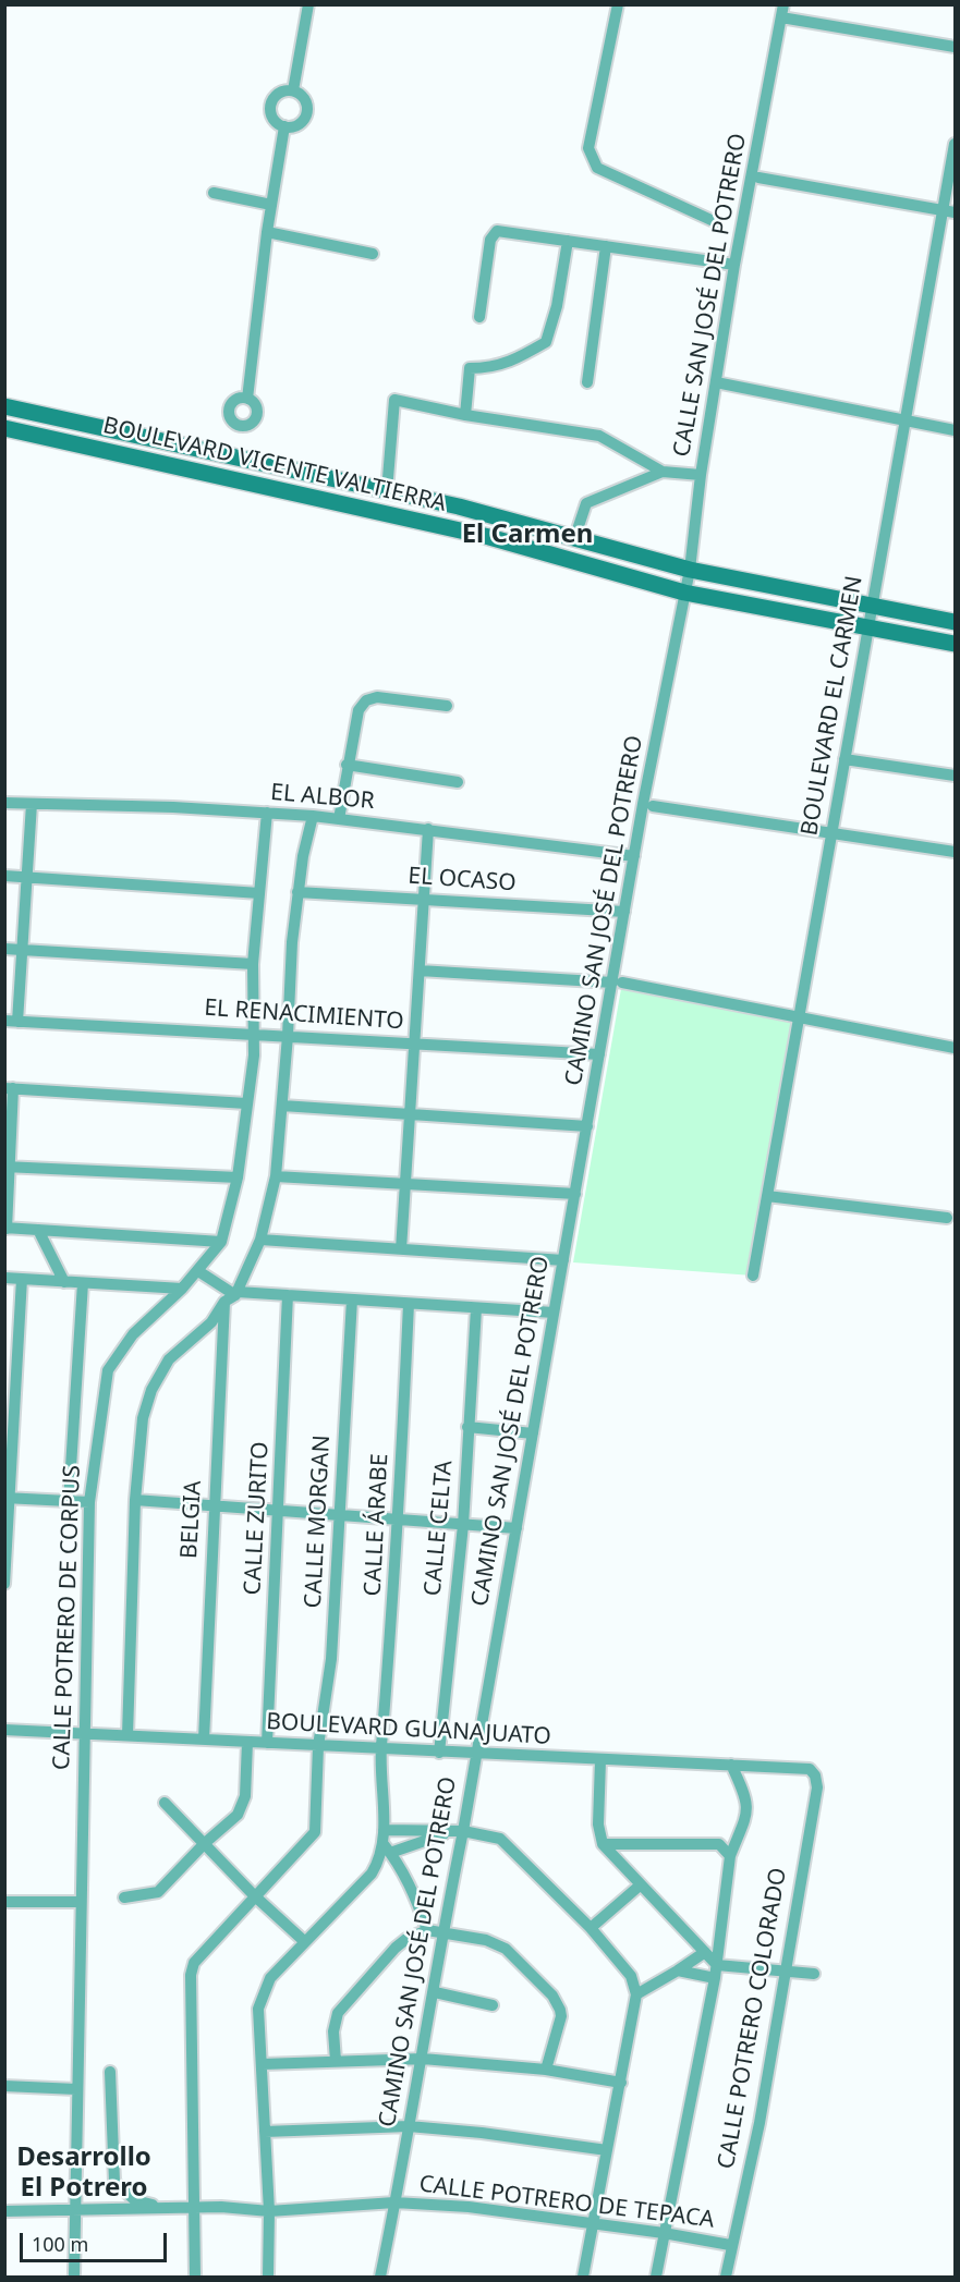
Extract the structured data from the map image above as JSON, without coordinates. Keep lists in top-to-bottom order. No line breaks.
{"streets":{"main road":["BOULEVARD VICENTE VALTIERRA"],"street":["CALLE SAN JOSÉ DEL POTRERO","BOULEVARD EL CARMEN","EL ALBOR","EL OCASO","CAMINO SAN JOSÉ DEL POTRERO","EL RENACIMIENTO","CALLE ZURITO","BELGIA","CALLE MORGAN","CALLE ÁRABE","CALLE CELTA","CALLE POTRERO DE CORPUS","BOULEVARD GUANAJUATO","CALLE POTRERO COLORADO","CALLE POTRERO DE TEPACA"]},"crossings":[["CALLE SAN JOSÉ DEL POTRERO","BOULEVARD VICENTE VALTIERRA"],["CALLE SAN JOSÉ DEL POTRERO","CAMINO SAN JOSÉ DEL POTRERO"],["BOULEVARD VICENTE VALTIERRA","BOULEVARD EL CARMEN"],["BOULEVARD VICENTE VALTIERRA","CAMINO SAN JOSÉ DEL POTRERO"],["EL ALBOR","CAMINO SAN JOSÉ DEL POTRERO"],["EL ALBOR","CALLE POTRERO DE CORPUS"],["EL OCASO","CAMINO SAN JOSÉ DEL POTRERO"],["CAMINO SAN JOSÉ DEL POTRERO","EL RENACIMIENTO"],["CAMINO SAN JOSÉ DEL POTRERO","BOULEVARD GUANAJUATO"],["CAMINO SAN JOSÉ DEL POTRERO","CALLE POTRERO DE TEPACA"],["EL RENACIMIENTO","CALLE POTRERO DE CORPUS"],["CALLE ZURITO","BOULEVARD GUANAJUATO"],["BELGIA","BOULEVARD GUANAJUATO"],["CALLE MORGAN","BOULEVARD GUANAJUATO"],["CALLE MORGAN","CALLE POTRERO DE TEPACA"],["CALLE ÁRABE","BOULEVARD GUANAJUATO"],["CALLE CELTA","BOULEVARD GUANAJUATO"],["CALLE POTRERO DE CORPUS","BOULEVARD GUANAJUATO"],["CALLE POTRERO DE CORPUS","CALLE POTRERO DE TEPACA"],["BOULEVARD GUANAJUATO","CALLE POTRERO COLORADO"],["CALLE POTRERO COLORADO","CALLE POTRERO DE TEPACA"]],"districts":["El Carmen","Desarrollo El Potrero"],"scale_bar":"100 m"}
